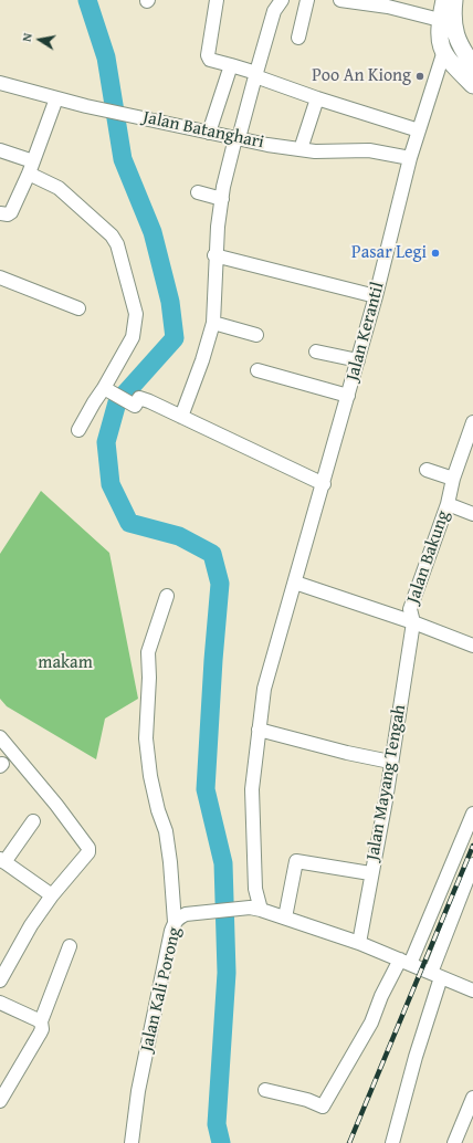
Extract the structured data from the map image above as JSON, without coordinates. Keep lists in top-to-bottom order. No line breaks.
{"streets":{"street":["Jalan Batanghari","Jalan Kerantil","Jalan Bakung","Jalan Mayang Tengah","Jalan Kali Porong"]},"crossings":[["Jalan Batanghari","Jalan Kerantil"],["Jalan Kerantil","Jalan Kali Porong"],["Jalan Bakung","Jalan Mayang Tengah"],["Jalan Mayang Tengah","Jalan Kali Porong"]],"parks":["makam"],"places":["Poo An Kiong","Pasar Legi"],"north":"left"}
